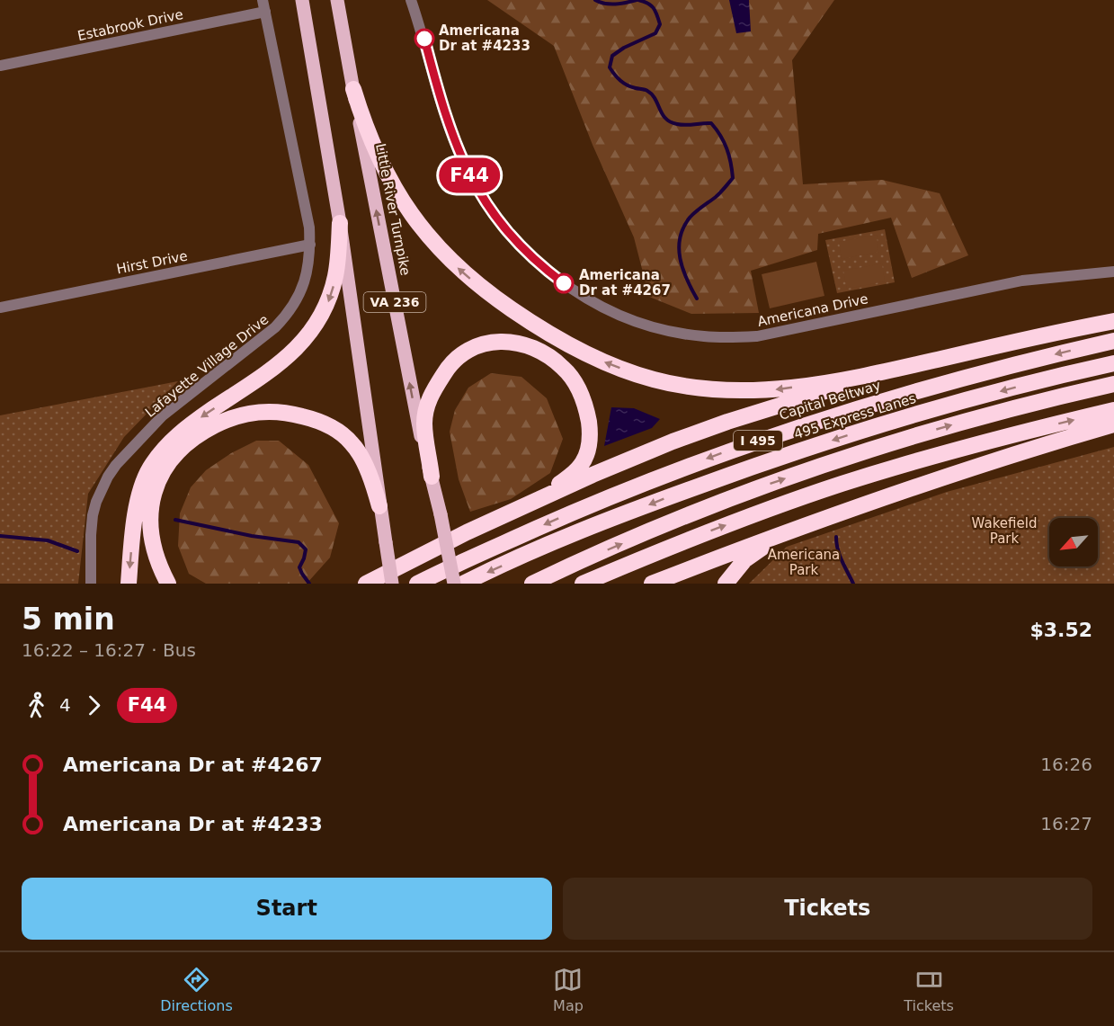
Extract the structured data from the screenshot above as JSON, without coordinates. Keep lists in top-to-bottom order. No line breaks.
{"streets":{"highway":["Capital Beltway","495 Express Lanes","I 495"],"main road":["Little River Turnpike","VA 236"],"street":["Estabrook Drive","Hirst Drive","Americana Drive","Lafayette Village Drive"]},"crossings":[["Estabrook Drive","Lafayette Village Drive"],["Hirst Drive","Lafayette Village Drive"]],"parks":["Wakefield Park","Americana Park"],"places":["Americana Dr at #4233","Americana Dr at #4267"],"lines":["bus line F44"],"north":"bottom left","page":{"on_map":"F44","heading":["5 min","16:22 – 16:27 · Bus","$3.52"],"legs":["4","F44"],"list":[{"name":"Americana Dr at #4267","value":"16:26"},{"name":"Americana Dr at #4233","value":"16:27"}],"buttons":["Start","Tickets"],"tabs":["Directions","Map","Tickets"]}}
